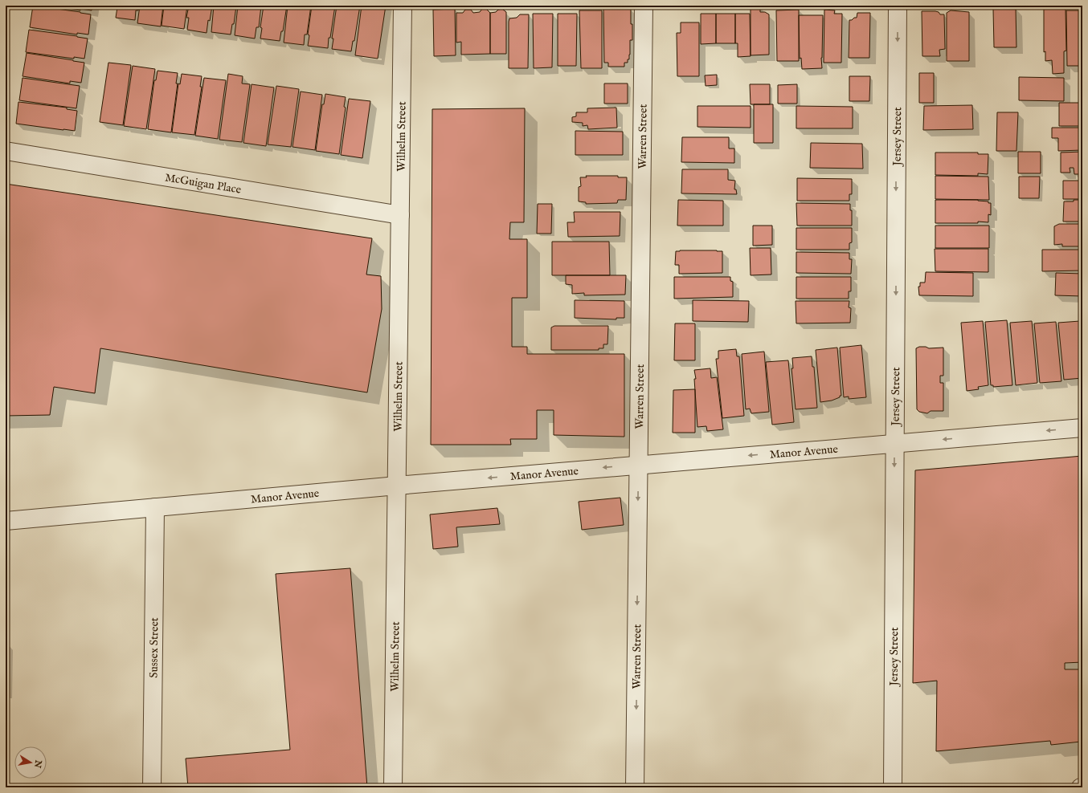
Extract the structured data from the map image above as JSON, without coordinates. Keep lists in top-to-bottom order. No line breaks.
{"streets":{"street":["Wilhelm Street","Warren Street","Jersey Street","McGuigan Place","Manor Avenue","Sussex Street"]},"crossings":[["Wilhelm Street","McGuigan Place"],["Wilhelm Street","Manor Avenue"],["Warren Street","Manor Avenue"],["Jersey Street","Manor Avenue"],["Manor Avenue","Sussex Street"]],"one_way":["Warren Street","Jersey Street","Manor Avenue"],"north":"right"}
